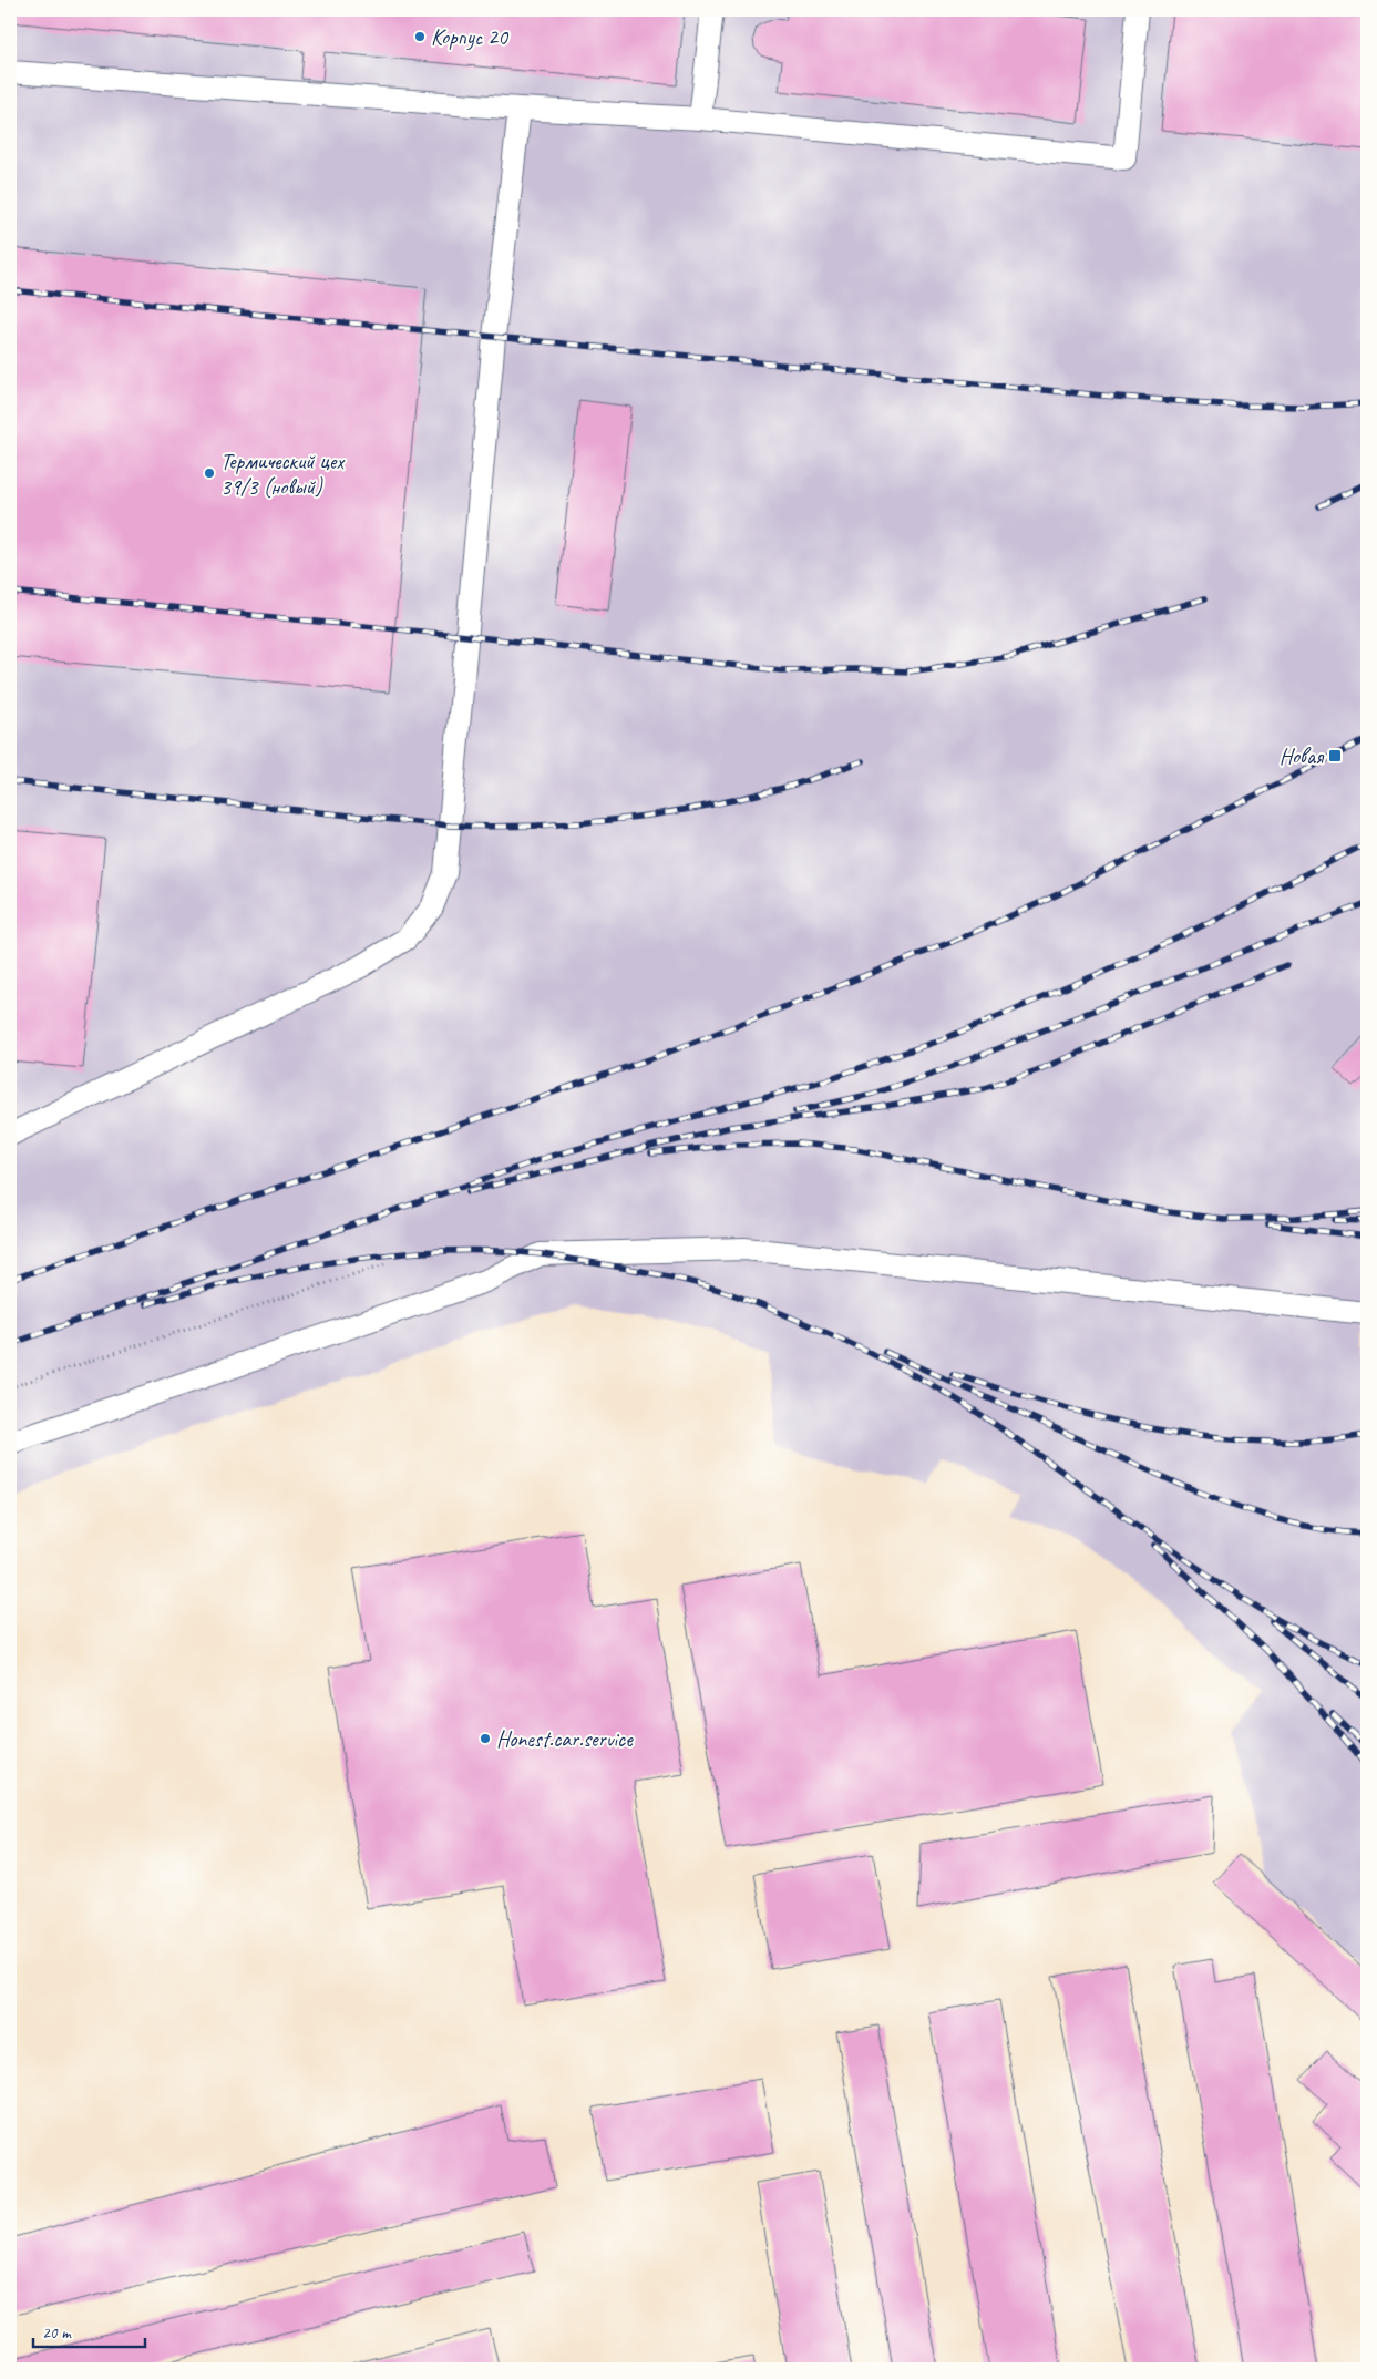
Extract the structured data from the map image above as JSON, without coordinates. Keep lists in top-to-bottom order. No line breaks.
{"places":{"other":["Корпус 20","Термический цех 39/3 (новый)","Honest.car.service"],"transit":["Новая"]},"scale_bar":"20 m"}
